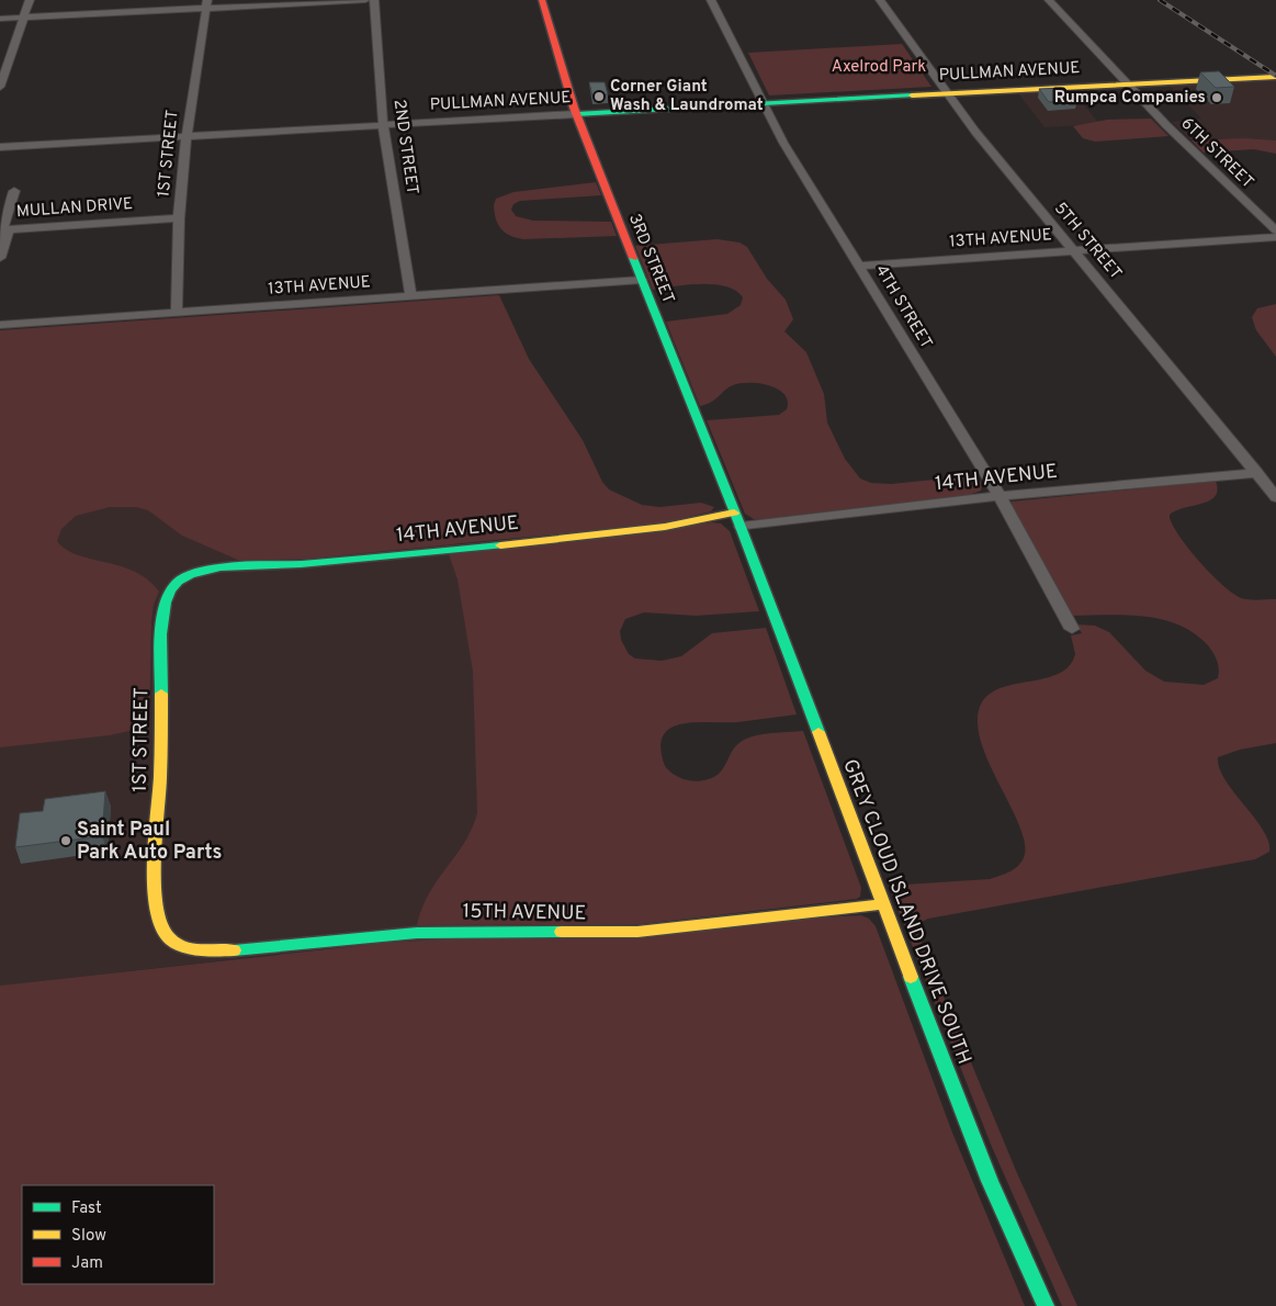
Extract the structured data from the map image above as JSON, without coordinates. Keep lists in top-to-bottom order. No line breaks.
{"streets":{"street":["PULLMAN AVENUE","2ND STREET","1ST STREET","6TH STREET","MULLAN DRIVE","13TH AVENUE","5TH STREET","3RD STREET","4TH STREET","14TH AVENUE","GREY CLOUD ISLAND DRIVE SOUTH","15TH AVENUE"]},"crossings":[["PULLMAN AVENUE","2ND STREET"],["PULLMAN AVENUE","1ST STREET"],["PULLMAN AVENUE","6TH STREET"],["PULLMAN AVENUE","5TH STREET"],["PULLMAN AVENUE","3RD STREET"],["PULLMAN AVENUE","4TH STREET"],["2ND STREET","13TH AVENUE"],["1ST STREET","MULLAN DRIVE"],["1ST STREET","13TH AVENUE"],["1ST STREET","14TH AVENUE"],["1ST STREET","15TH AVENUE"],["13TH AVENUE","5TH STREET"],["13TH AVENUE","3RD STREET"],["13TH AVENUE","4TH STREET"],["5TH STREET","14TH AVENUE"],["3RD STREET","14TH AVENUE"],["3RD STREET","GREY CLOUD ISLAND DRIVE SOUTH"],["4TH STREET","14TH AVENUE"],["14TH AVENUE","GREY CLOUD ISLAND DRIVE SOUTH"],["GREY CLOUD ISLAND DRIVE SOUTH","15TH AVENUE"]],"parks":["Axelrod Park"],"places":["Corner Giant Wash & Laundromat","Rumpca Companies","Saint Paul Park Auto Parts"],"legend":["Fast","Slow","Jam"]}
